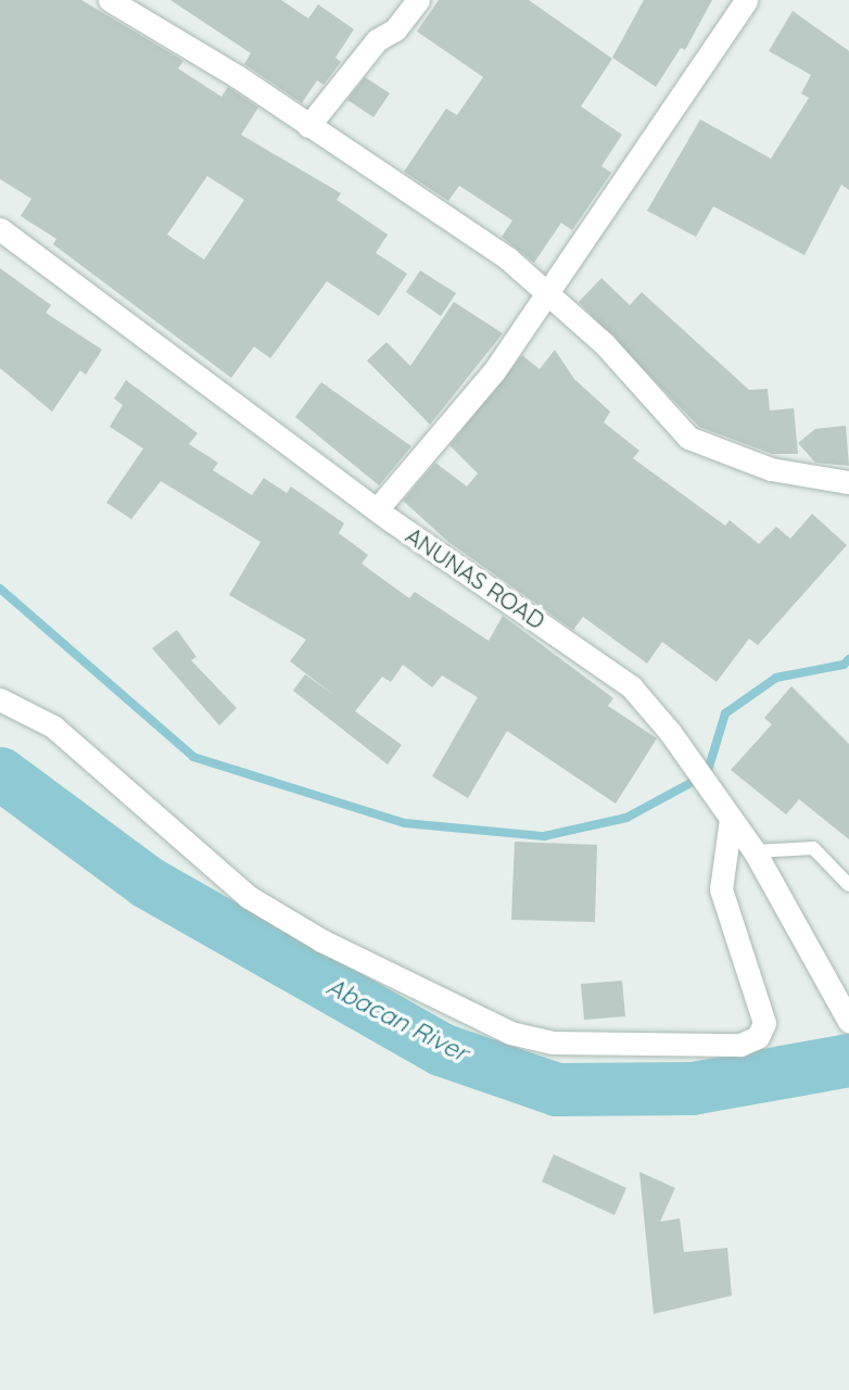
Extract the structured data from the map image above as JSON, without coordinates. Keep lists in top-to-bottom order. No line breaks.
{"streets":{"street":["ANUNAS ROAD"]},"water":["Abacan River"]}
